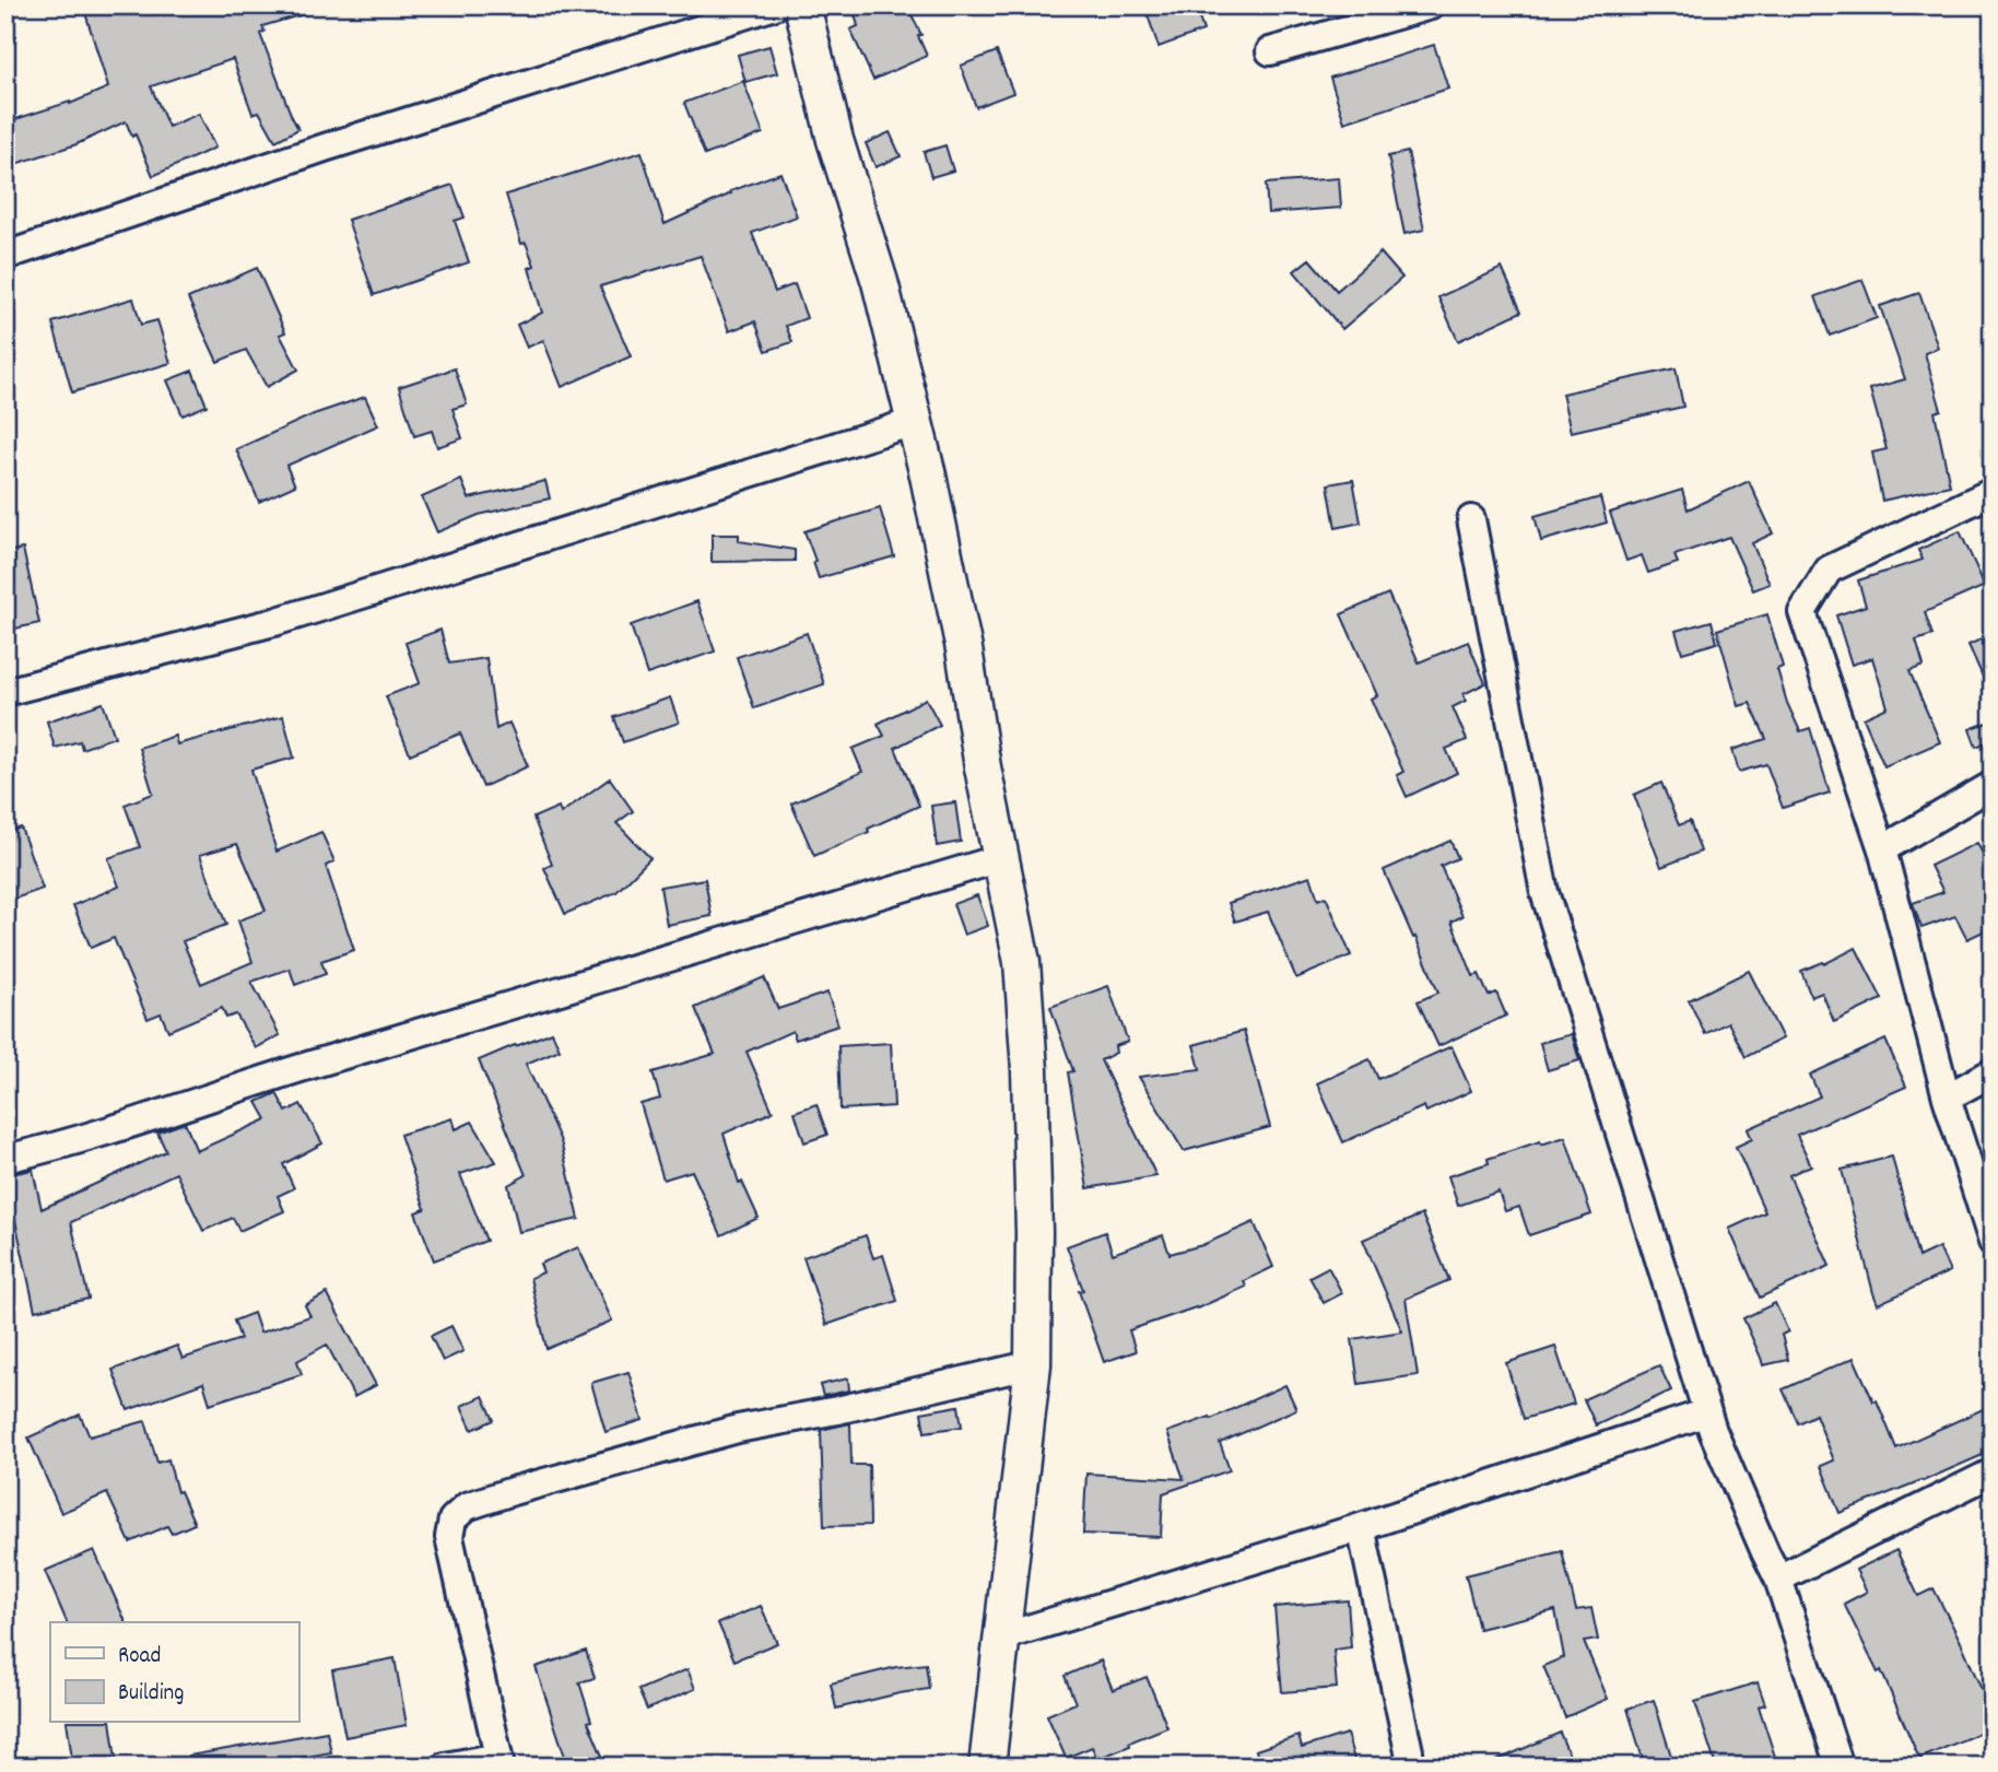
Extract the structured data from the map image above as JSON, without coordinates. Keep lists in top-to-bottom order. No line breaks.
{"legend":["Road","Building"]}
